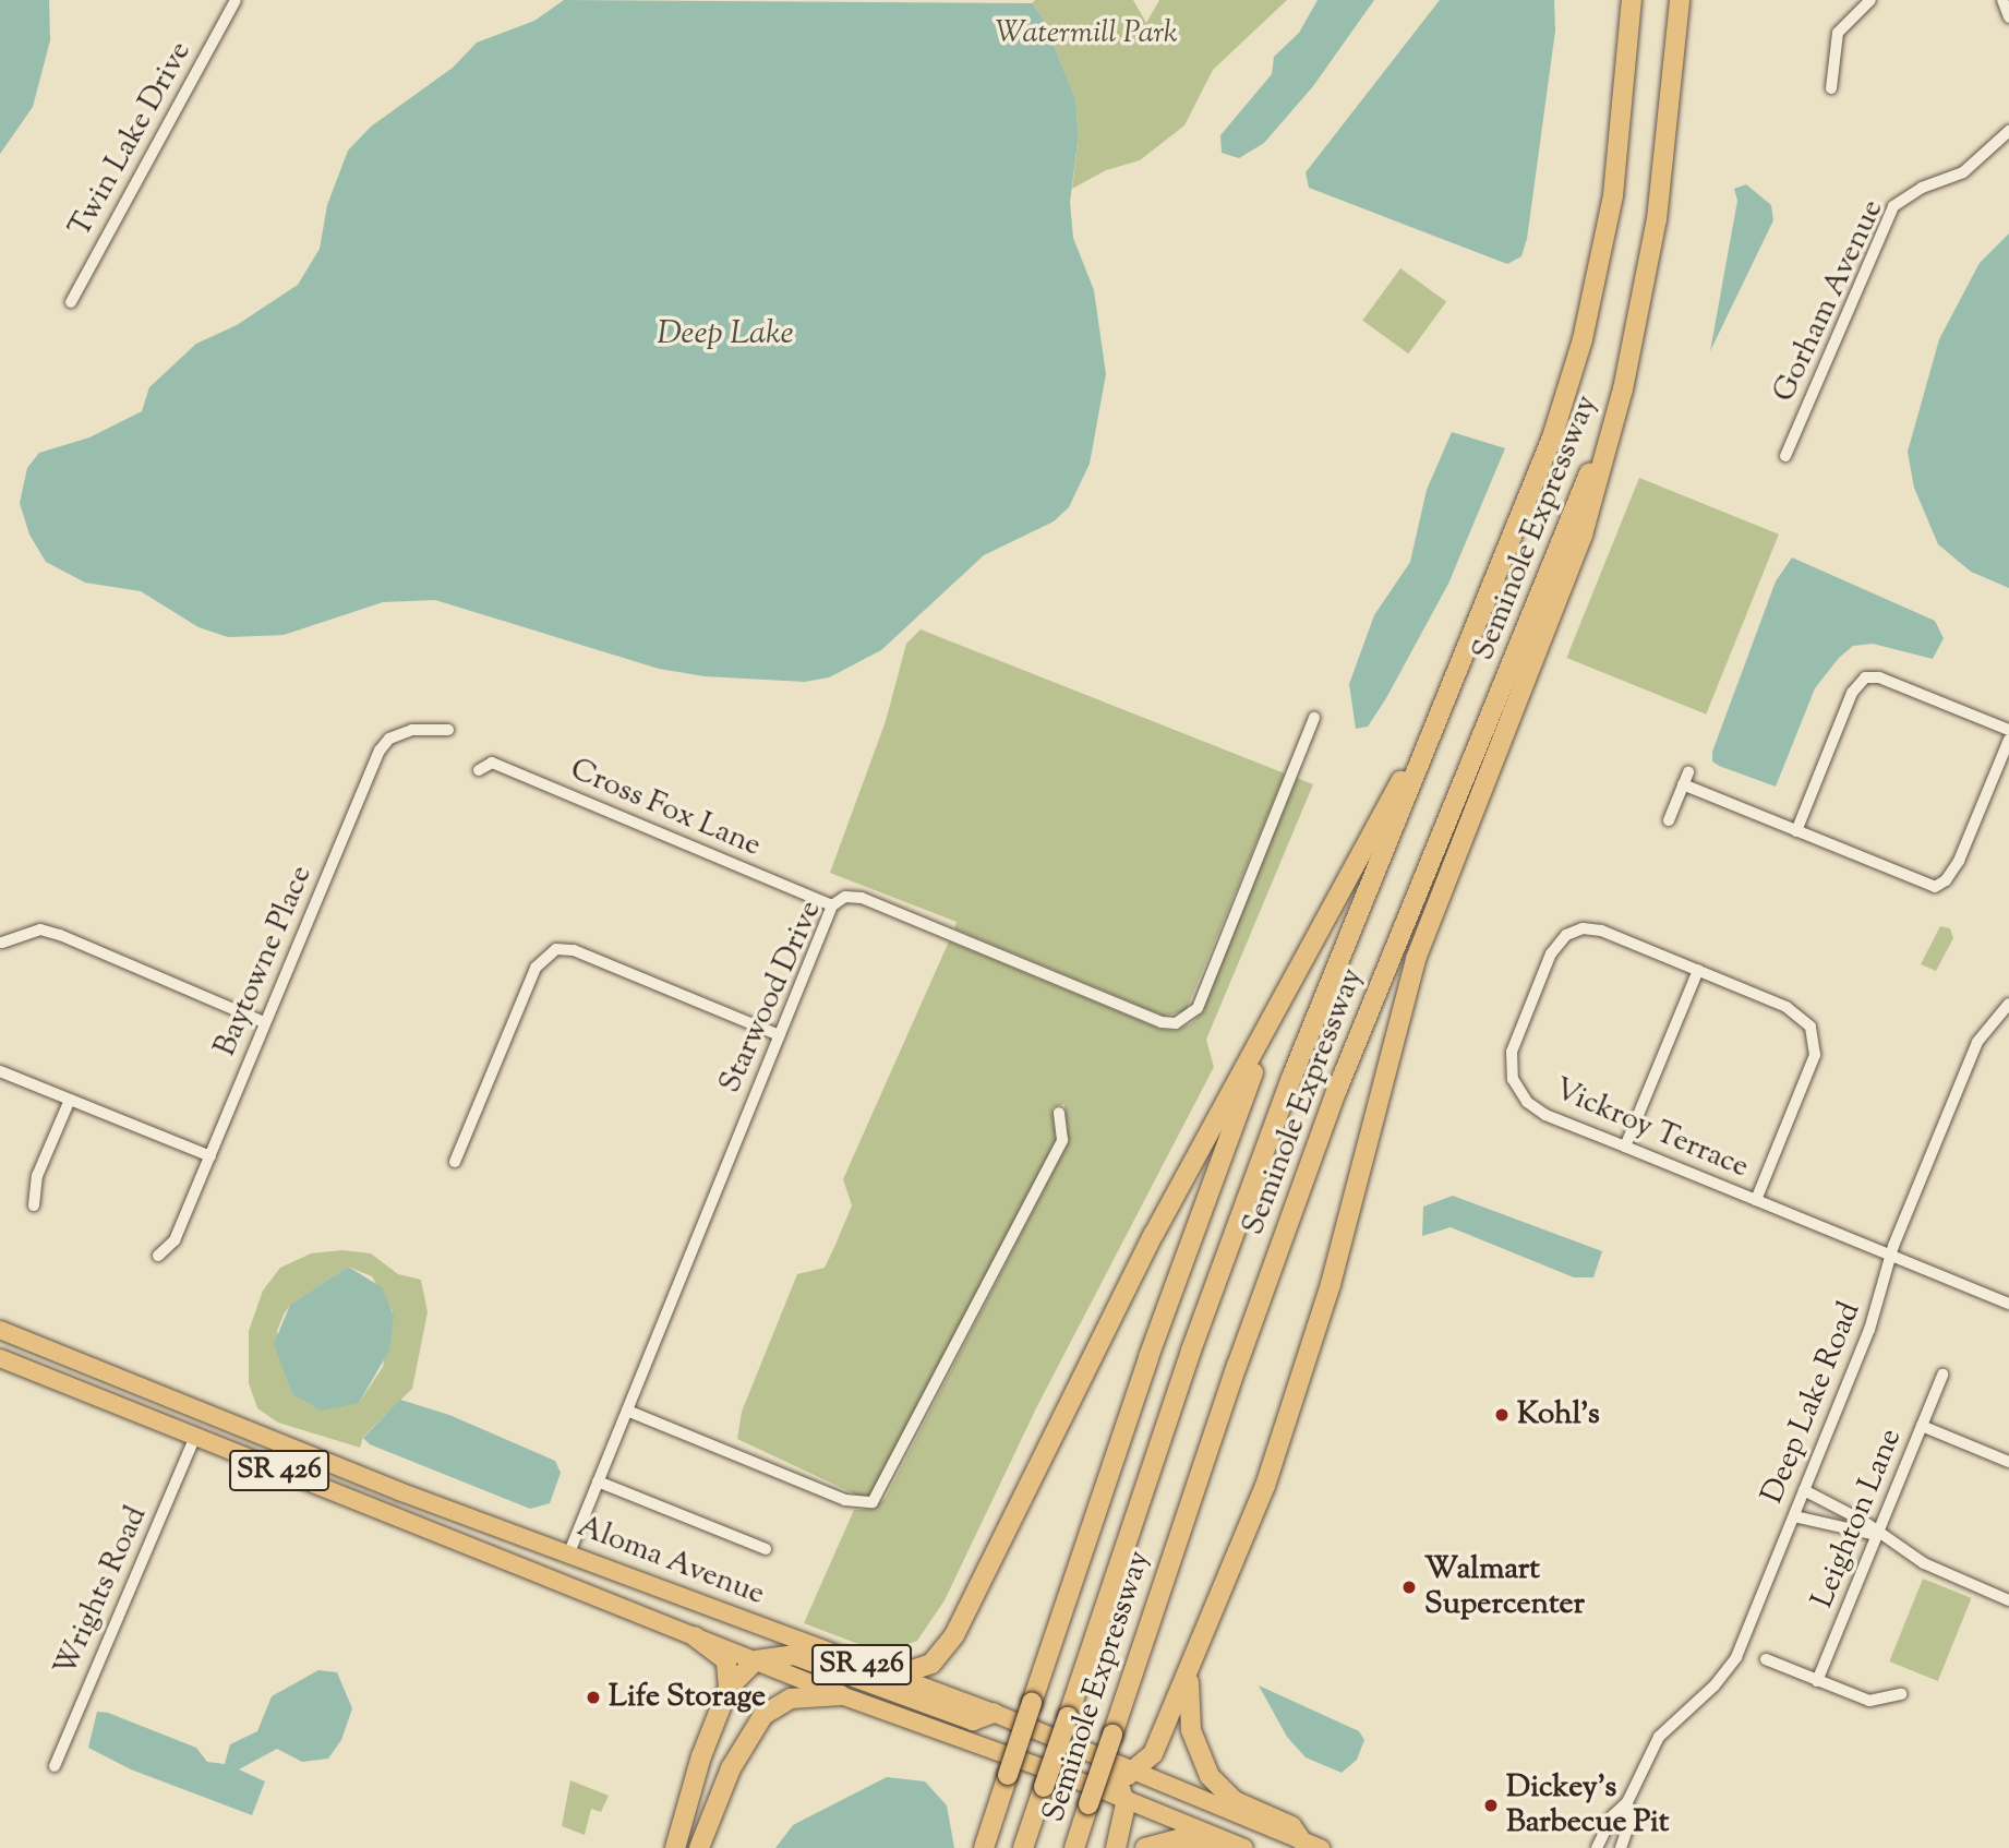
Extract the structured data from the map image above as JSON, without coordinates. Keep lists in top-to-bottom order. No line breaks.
{"streets":{"highway":["Seminole Expressway"],"main road":["SR 426","Aloma Avenue"],"street":["Twin Lake Drive","Gorham Avenue","Cross Fox Lane","Baytowne Place","Starwood Drive","Vickroy Terrace","Deep Lake Road","Leighton Lane","Wrights Road"]},"crossings":[["Seminole Expressway","Aloma Avenue"],["Cross Fox Lane","Starwood Drive"],["Starwood Drive","Aloma Avenue"],["Vickroy Terrace","Deep Lake Road"],["Aloma Avenue","Wrights Road"]],"water":["Deep Lake"],"parks":["Watermill Park"],"places":["Kohl's","Walmart Supercenter","Life Storage","Dickey's Barbecue Pit"]}
